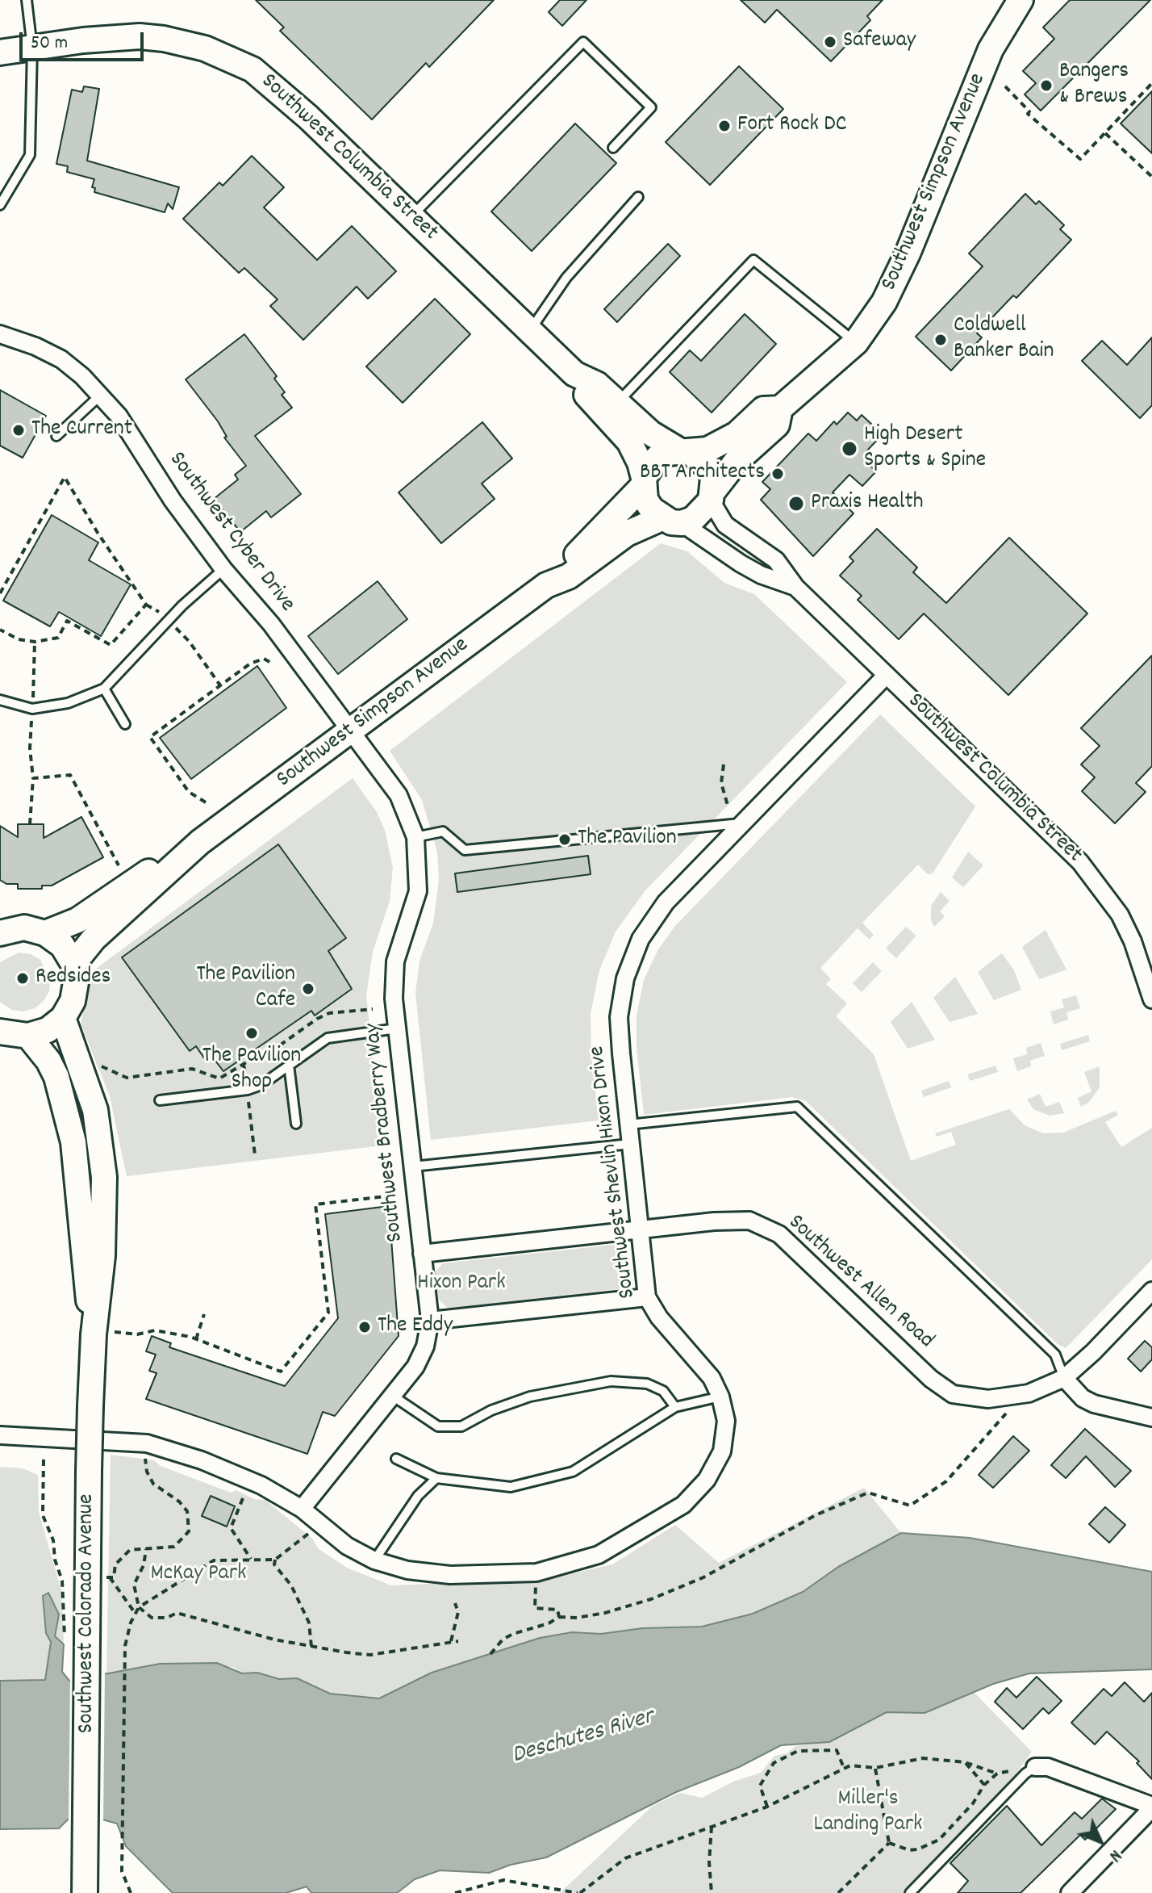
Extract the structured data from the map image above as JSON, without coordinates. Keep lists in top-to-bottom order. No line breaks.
{"streets":{"street":["Southwest Columbia Street","Southwest Simpson Avenue","Southwest Cyber Drive","Southwest Bradberry Way","Southwest Shevlin Hixon Drive","Southwest Allen Road","Southwest Colorado Avenue"]},"crossings":[["Southwest Columbia Street","Southwest Simpson Avenue"],["Southwest Columbia Street","Southwest Shevlin Hixon Drive"],["Southwest Simpson Avenue","Southwest Cyber Drive"],["Southwest Simpson Avenue","Southwest Bradberry Way"],["Southwest Cyber Drive","Southwest Bradberry Way"],["Southwest Bradberry Way","Southwest Shevlin Hixon Drive"],["Southwest Bradberry Way","Southwest Allen Road"],["Southwest Shevlin Hixon Drive","Southwest Allen Road"]],"water":["Deschutes River"],"parks":["Hixon Park","McKay Park","Miller's Landing Park"],"places":["Safeway","Bangers & Brews","Fort Rock DC","Coldwell Banker Bain","The Current","High Desert Sports & Spine","BBT Architects","Praxis Health","The Pavilion","Redsides","The Pavilion Cafe","The Pavilion Shop","The Eddy"],"scale_bar":"50 m","north":"bottom right"}
